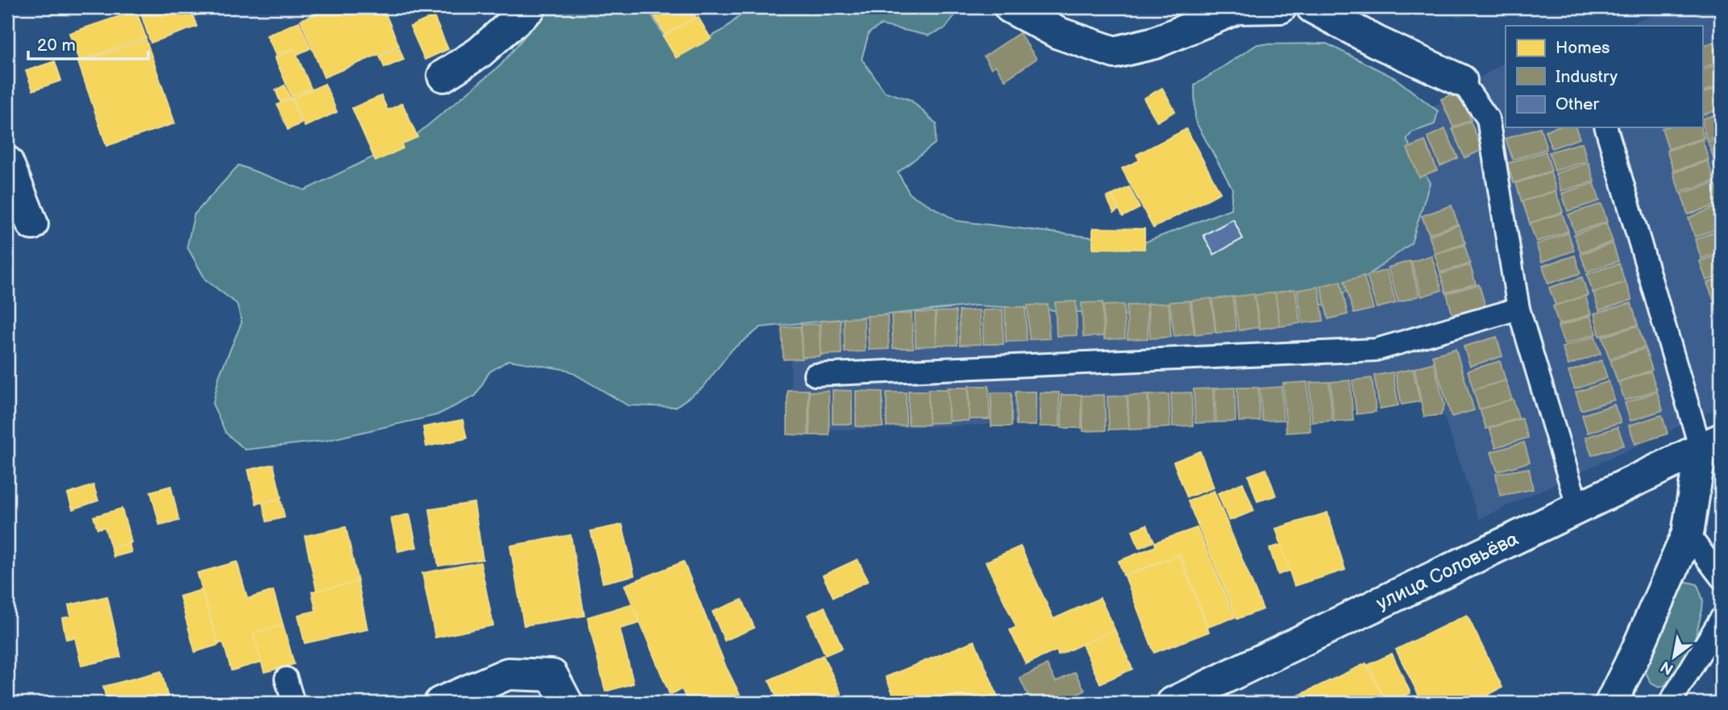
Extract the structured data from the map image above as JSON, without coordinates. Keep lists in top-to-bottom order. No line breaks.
{"streets":{"street":["улица Соловьёва"]},"legend":["Homes","Industry","Other"],"scale_bar":"20 m","north":"bottom left"}
